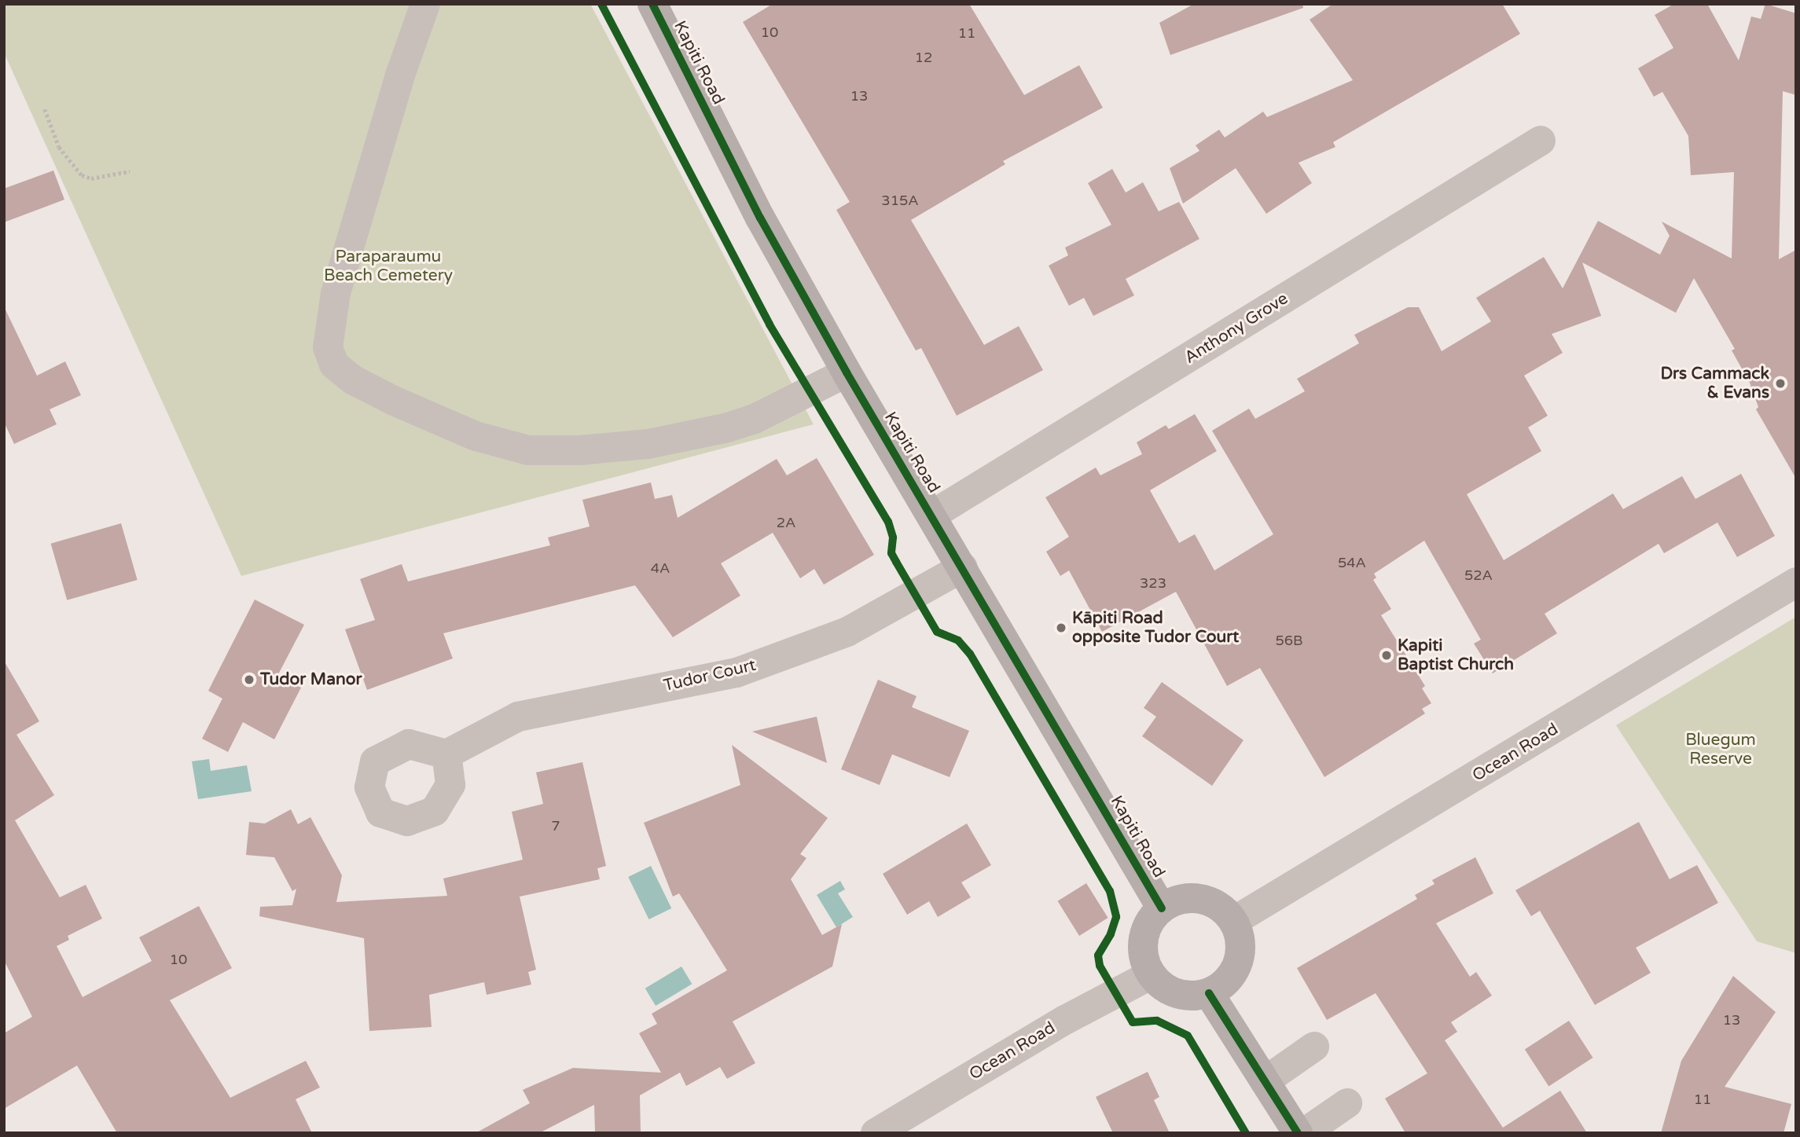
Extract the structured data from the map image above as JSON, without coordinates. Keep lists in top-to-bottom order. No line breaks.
{"streets":{"main road":["Kapiti Road"],"street":["Anthony Grove","Tudor Court","Ocean Road"]},"crossings":[["Kapiti Road","Anthony Grove"],["Kapiti Road","Tudor Court"],["Kapiti Road","Ocean Road"]],"parks":["Paraparaumu Beach Cemetery","Bluegum Reserve"],"places":["Drs Cammack & Evans","Kāpiti Road opposite Tudor Court","Kapiti Baptist Church","Tudor Manor"],"house_numbers":["10","11","12","13","315A","2A","54A","4A","52A","323","56B","7","10","13","11"]}
